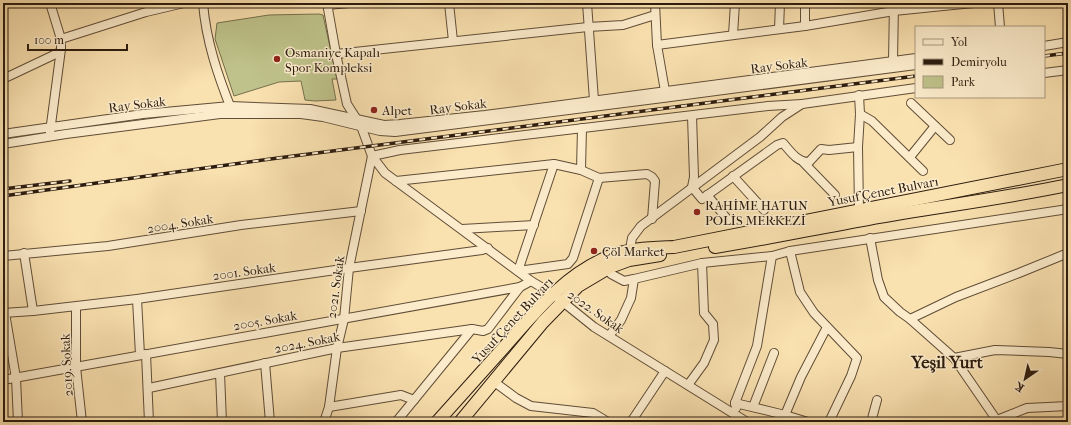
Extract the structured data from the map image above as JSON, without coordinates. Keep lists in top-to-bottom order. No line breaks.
{"streets":{"highway":["Yusuf Çenet Bulvarı"],"street":["Ray Sokak","2004. Sokak","2001. Sokak","2021. Sokak","2022. Sokak","2005. Sokak","2024. Sokak","2019. Sokak"]},"crossings":[["Yusuf Çenet Bulvarı","2022. Sokak"],["2004. Sokak","2021. Sokak"],["2001. Sokak","2021. Sokak"],["2001. Sokak","2022. Sokak"],["2001. Sokak","2019. Sokak"],["2021. Sokak","2022. Sokak"],["2021. Sokak","2005. Sokak"],["2021. Sokak","2024. Sokak"],["2022. Sokak","2005. Sokak"],["2005. Sokak","2024. Sokak"],["2005. Sokak","2019. Sokak"]],"districts":["Yeşil Yurt"],"places":["Osmaniye Kapalı Spor Kompleksi","Alpet","RAHİME HATUN POLİS MERKEZİ","Çöl Market"],"legend":["Yol","Demiryolu","Park"],"scale_bar":"100 m","north":"bottom left"}
